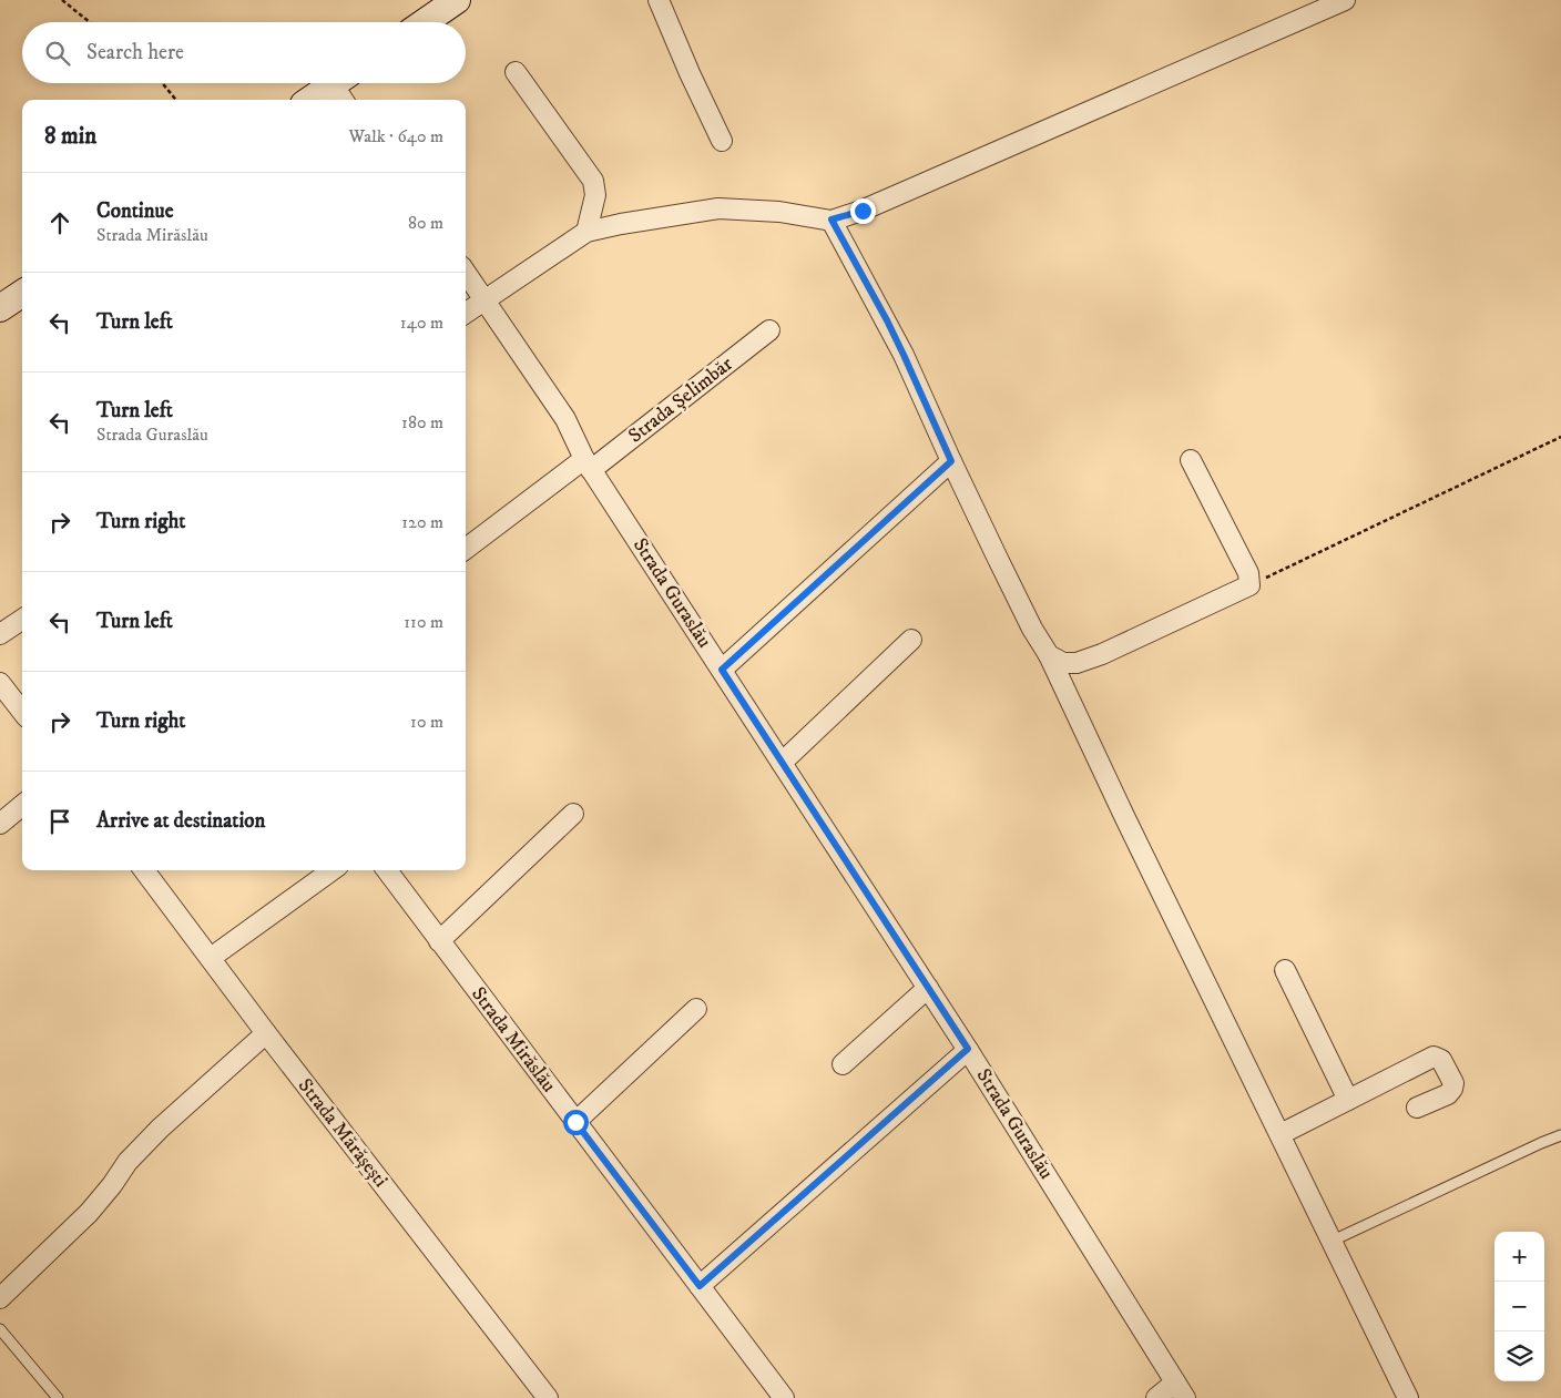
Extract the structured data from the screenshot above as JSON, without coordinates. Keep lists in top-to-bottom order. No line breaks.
{"streets":{"street":["Strada Șelimbăr","Strada Guraslău","Strada Mirăslău","Strada Mărășești"]},"crossings":[["Strada Șelimbăr","Strada Guraslău"]],"page":{"search":"Search here","heading":["8 min","Walk · 640 m"],"list":[["Continue","Strada Mirăslău","80 m"],["Turn left","140 m"],["Turn left","Strada Guraslău","180 m"],["Turn right","120 m"],["Turn left","110 m"],["Turn right","10 m"],"Arrive at destination"],"map_buttons":["+","−"]}}
